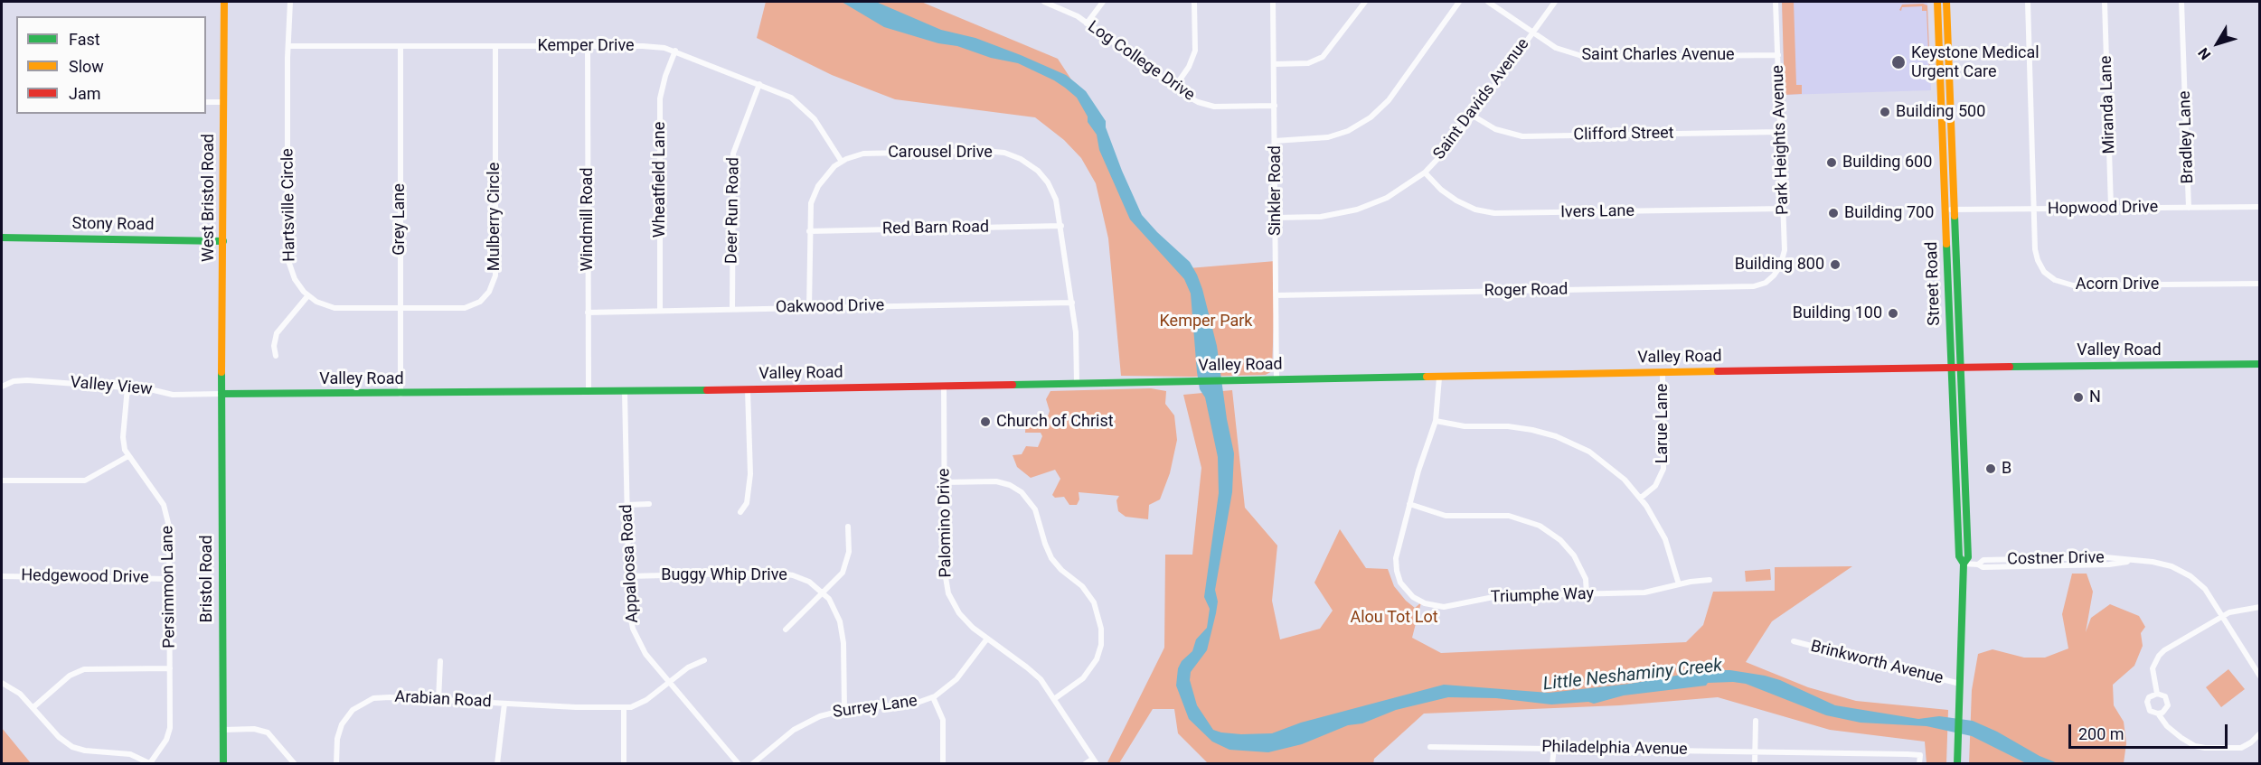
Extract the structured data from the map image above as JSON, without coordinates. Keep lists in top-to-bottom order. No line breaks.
{"streets":{"street":["Kemper Drive","Saint Charles Avenue","Log College Drive","Saint Davids Avenue","Miranda Lane","Clifford Street","Bradley Lane","Park Heights Avenue","Carousel Drive","Wheatfield Lane","Sinkler Road","West Bristol Road","Hartsville Circle","Hopwood Drive","Deer Run Road","Ivers Lane","Mulberry Circle","Grey Lane","Windmill Road","Stony Road","Red Barn Road","Street Road","Acorn Drive","Roger Road","Oakwood Drive","Valley Road","Valley View","Larue Lane","Palomino Drive","Costner Drive","Appaloosa Road","Buggy Whip Drive","Hedgewood Drive","Bristol Road","Persimmon Lane","Triumphe Way","Brinkworth Avenue","Arabian Road","Surrey Lane","Philadelphia Avenue"]},"crossings":[["Kemper Drive","Carousel Drive"],["Kemper Drive","Wheatfield Lane"],["Kemper Drive","Hartsville Circle"],["Kemper Drive","Deer Run Road"],["Kemper Drive","Mulberry Circle"],["Kemper Drive","Grey Lane"],["Kemper Drive","Windmill Road"],["Saint Charles Avenue","Saint Davids Avenue"],["Saint Charles Avenue","Park Heights Avenue"],["Log College Drive","Sinkler Road"],["Saint Davids Avenue","Clifford Street"],["Saint Davids Avenue","Sinkler Road"],["Saint Davids Avenue","Ivers Lane"],["Miranda Lane","Hopwood Drive"],["Clifford Street","Park Heights Avenue"],["Bradley Lane","Hopwood Drive"],["Park Heights Avenue","Ivers Lane"],["Park Heights Avenue","Roger Road"],["Carousel Drive","Red Barn Road"],["Carousel Drive","Oakwood Drive"],["Carousel Drive","Valley Road"],["Wheatfield Lane","Oakwood Drive"],["Sinkler Road","Roger Road"],["Sinkler Road","Valley Road"],["West Bristol Road","Stony Road"],["West Bristol Road","Valley Road"],["West Bristol Road","Valley View"],["West Bristol Road","Bristol Road"],["Hartsville Circle","Mulberry Circle"],["Hartsville Circle","Grey Lane"],["Hopwood Drive","Street Road"],["Hopwood Drive","Acorn Drive"],["Deer Run Road","Oakwood Drive"],["Mulberry Circle","Grey Lane"],["Grey Lane","Valley Road"],["Windmill Road","Oakwood Drive"],["Windmill Road","Valley Road"],["Street Road","Valley Road"],["Street Road","Costner Drive"],["Street Road","Brinkworth Avenue"],["Valley Road","Valley View"],["Valley Road","Larue Lane"],["Valley Road","Palomino Drive"],["Valley Road","Appaloosa Road"],["Valley Road","Bristol Road"],["Valley Road","Triumphe Way"],["Valley View","Bristol Road"],["Valley View","Persimmon Lane"],["Palomino Drive","Surrey Lane"],["Appaloosa Road","Buggy Whip Drive"],["Appaloosa Road","Arabian Road"],["Buggy Whip Drive","Surrey Lane"],["Hedgewood Drive","Persimmon Lane"]],"water":["Little Neshaminy Creek"],"parks":["Kemper Park","Alou Tot Lot"],"places":["Keystone Medical Urgent Care","Building 500","Building 600","Building 700","Building 800","Building 100","N","Church of Christ","B"],"legend":["Fast","Slow","Jam"],"scale_bar":"200 m","north":"bottom left"}
